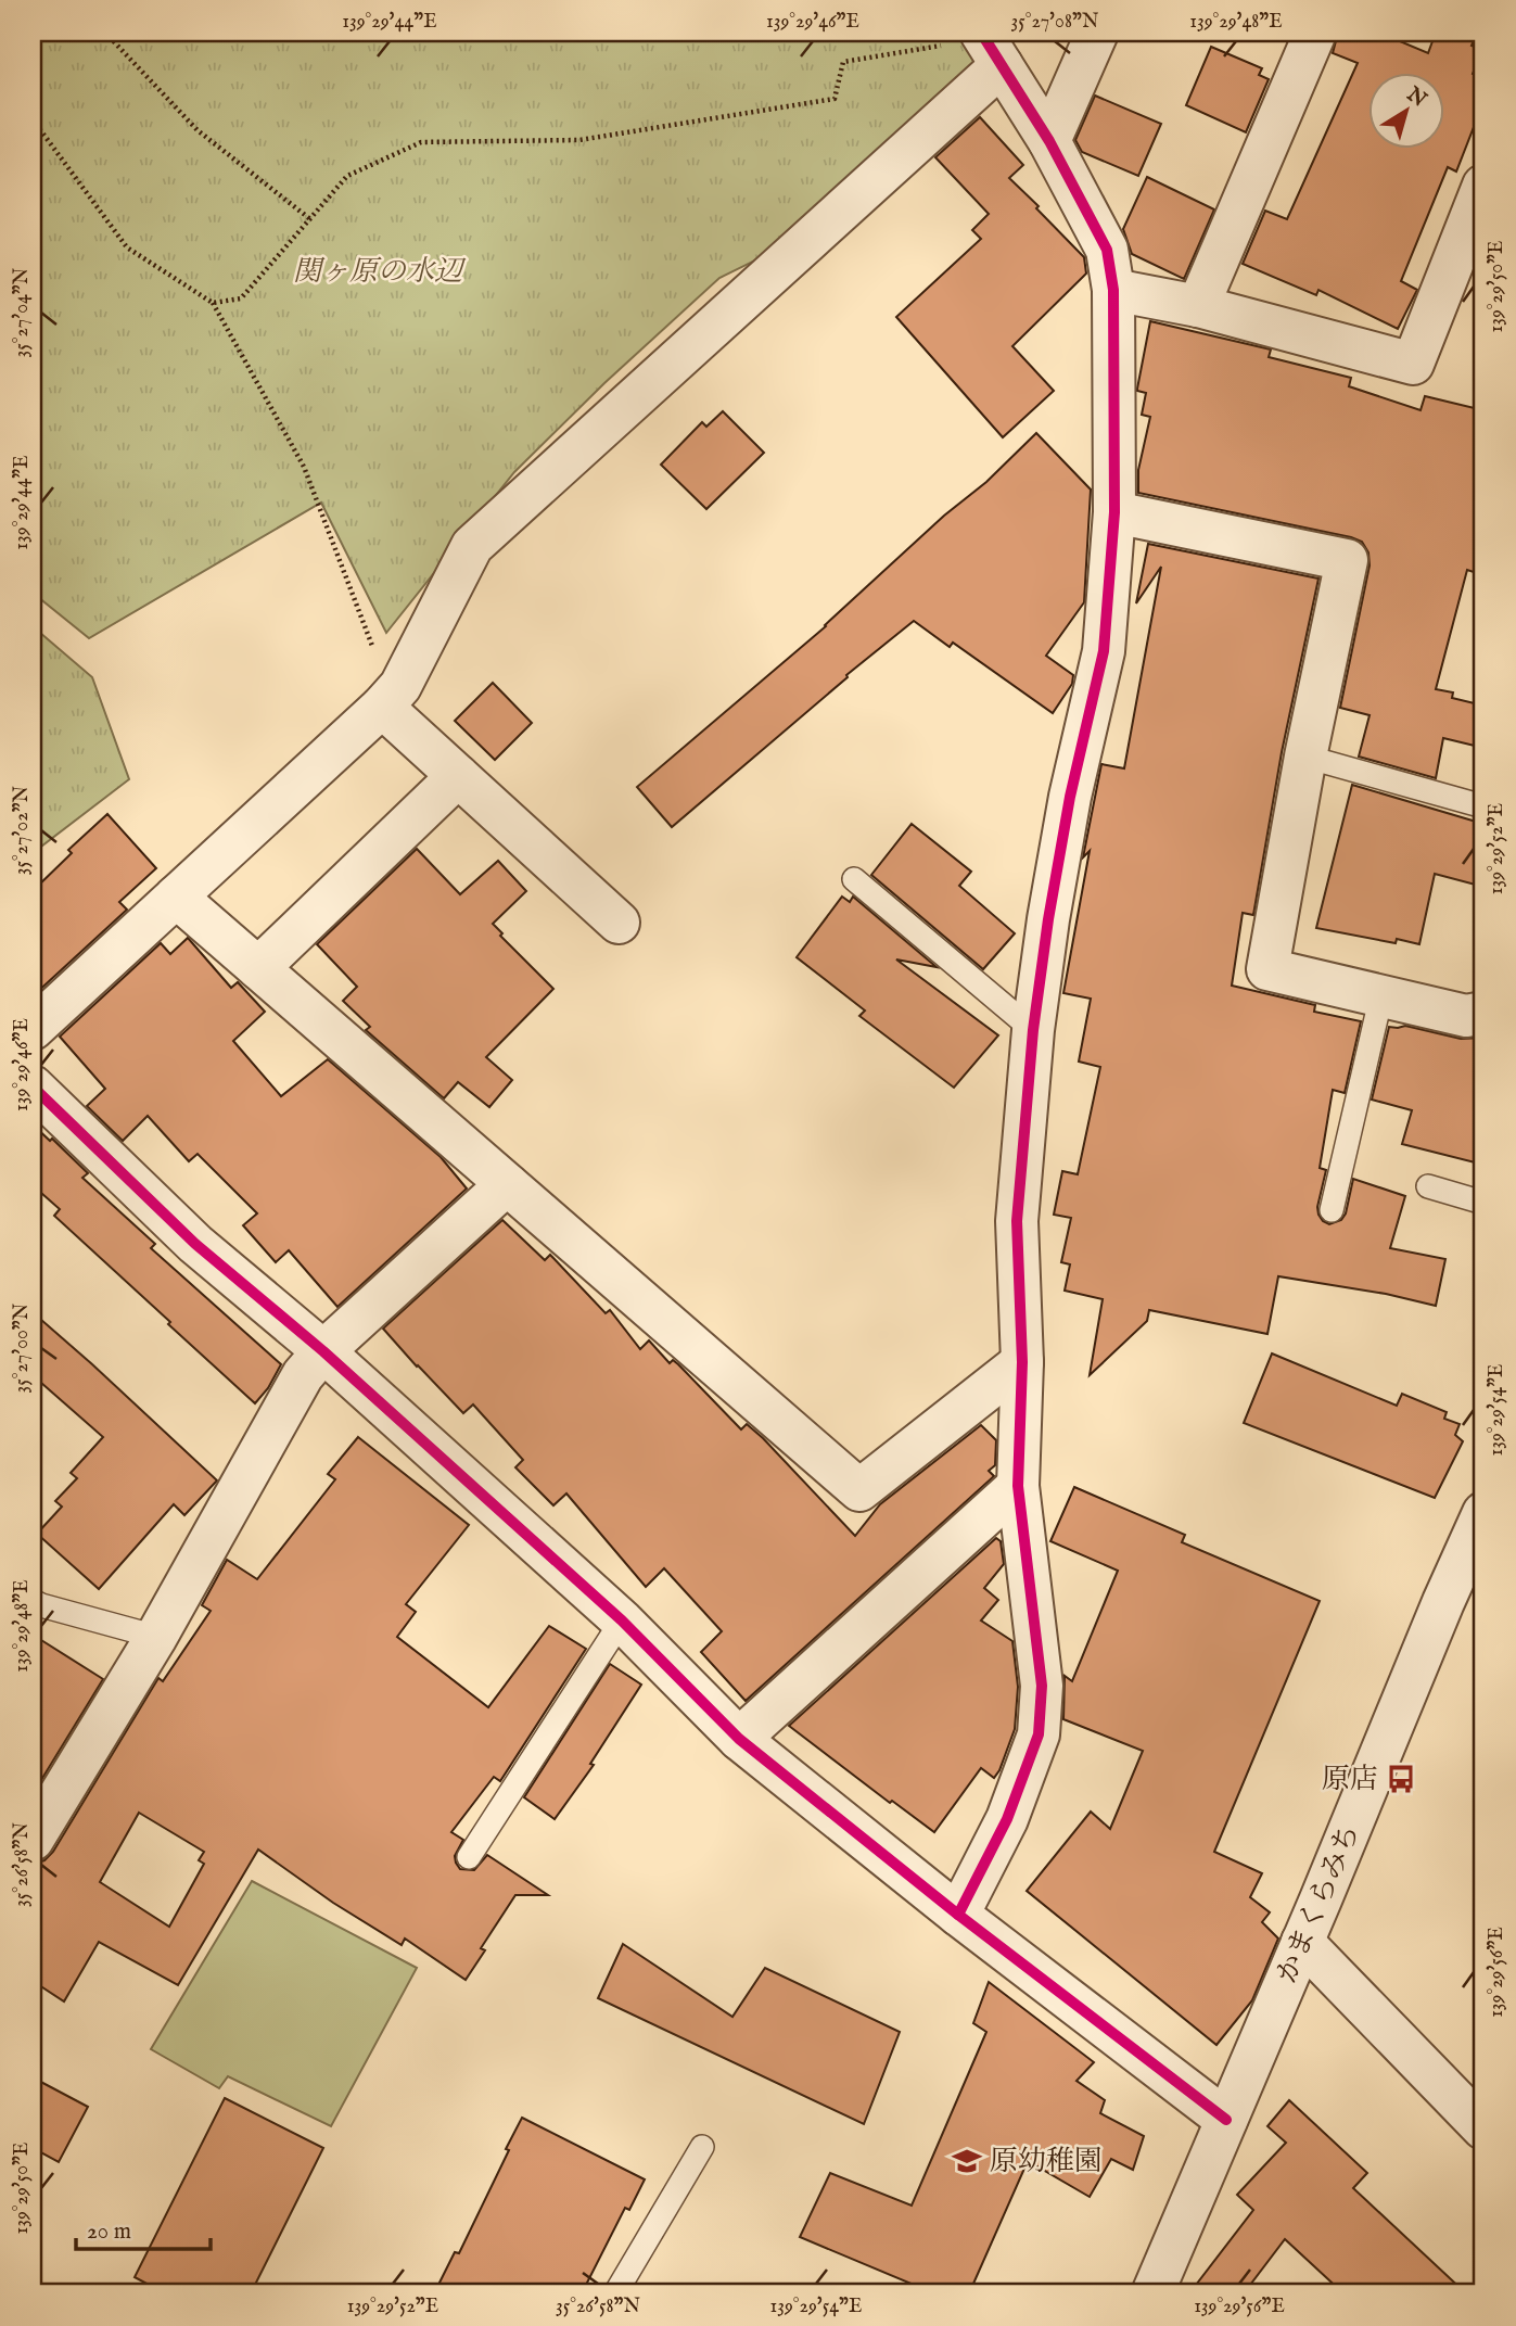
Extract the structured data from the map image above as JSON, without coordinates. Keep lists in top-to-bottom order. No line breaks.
{"streets":{"street":["かまくらみち"]},"parks":["関ヶ原の水辺"],"places":{"bus stop":["原店"],"school or university":["原幼稚園"]},"scale_bar":"20 m","north":"top right","coordinates":["139°29'44\"E","139°29'46\"E","35°27'08\"N","139°29'48\"E","139°29'50\"E","35°27'04\"N","35°27'02\"N","139°29'52\"E","35°27'00\"N","139°29'54\"E","35°26'58\"N","139°29'56\"E"]}
